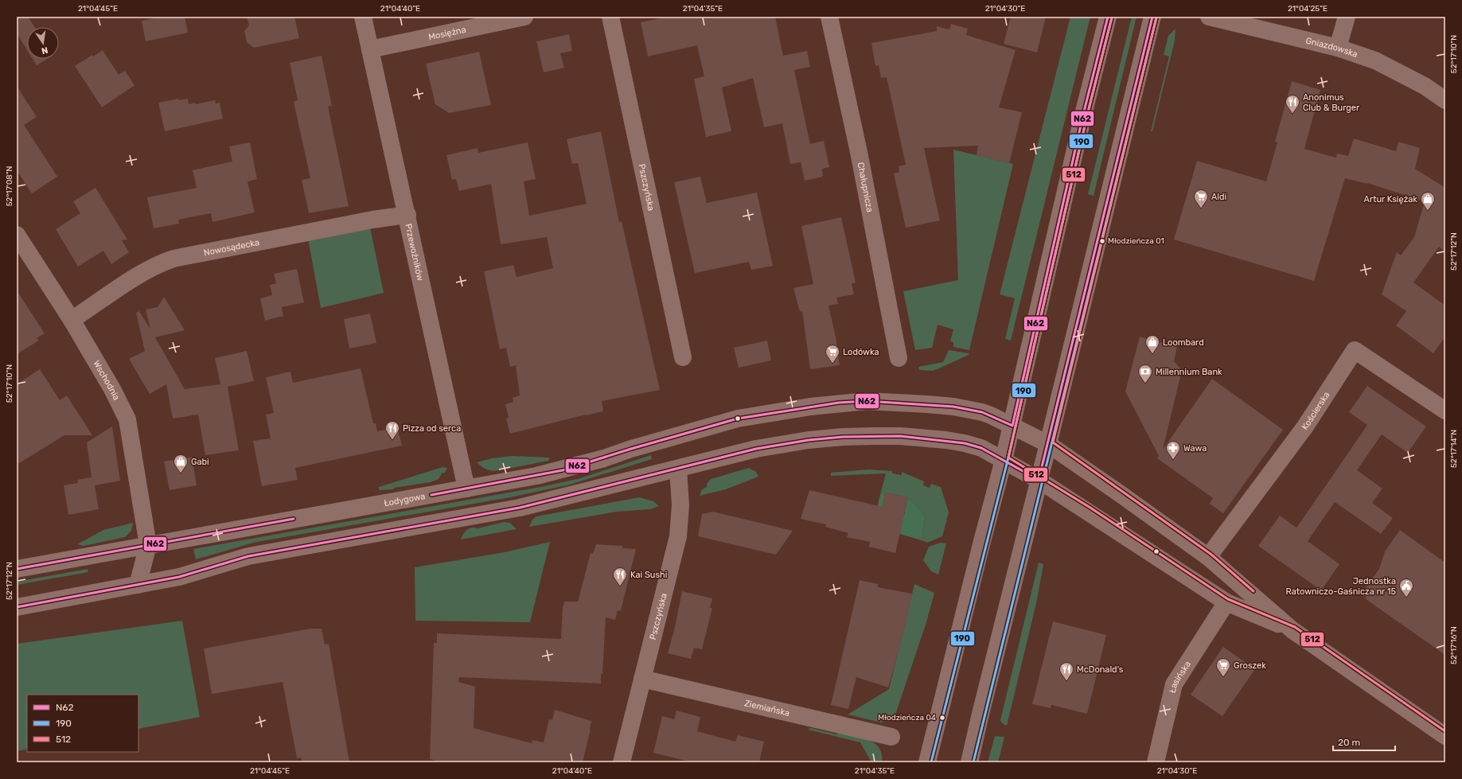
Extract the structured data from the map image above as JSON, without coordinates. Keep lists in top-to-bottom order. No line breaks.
{"streets":{"main road":["Mosiężna","Gniazdowska","Pszczyńska","Chałupnicza","Nowosądecka","Przewoźników","Wschodnia","Kościerska","Łodygowa","Łasińska","Ziemiańska"]},"crossings":[["Mosiężna","Przewoźników"],["Pszczyńska","Ziemiańska"],["Nowosądecka","Przewoźników"],["Nowosądecka","Wschodnia"],["Przewoźników","Łodygowa"],["Wschodnia","Łodygowa"],["Kościerska","Łodygowa"]],"places":{"restaurant":["Anonimus Club & Burger","Pizza od serca","Kai Sushi","McDonald's"],"supermarket":["Aldi","Lodówka","Groszek"],"shop":["Artur Księżak","Loombard","Gabi"],"other":["Młodzieńcza 01","Młodzieńcza 04"],"bank":["Millennium Bank"],"pharmacy":["Wawa"],"public building":["Jednostka Ratowniczo-Gaśnicza nr 15"]},"lines":["transit line N62","transit line 190","transit line 512"],"legend":["N62","190","512"],"scale_bar":"20 m","north":"bottom","coordinates":["21°04'45\"E","21°04'40\"E","21°04'35\"E","21°04'30\"E","21°04'25\"E","52°17'10\"N","52°17'08\"N","52°17'12\"N","52°17'14\"N","52°17'16\"N"]}
